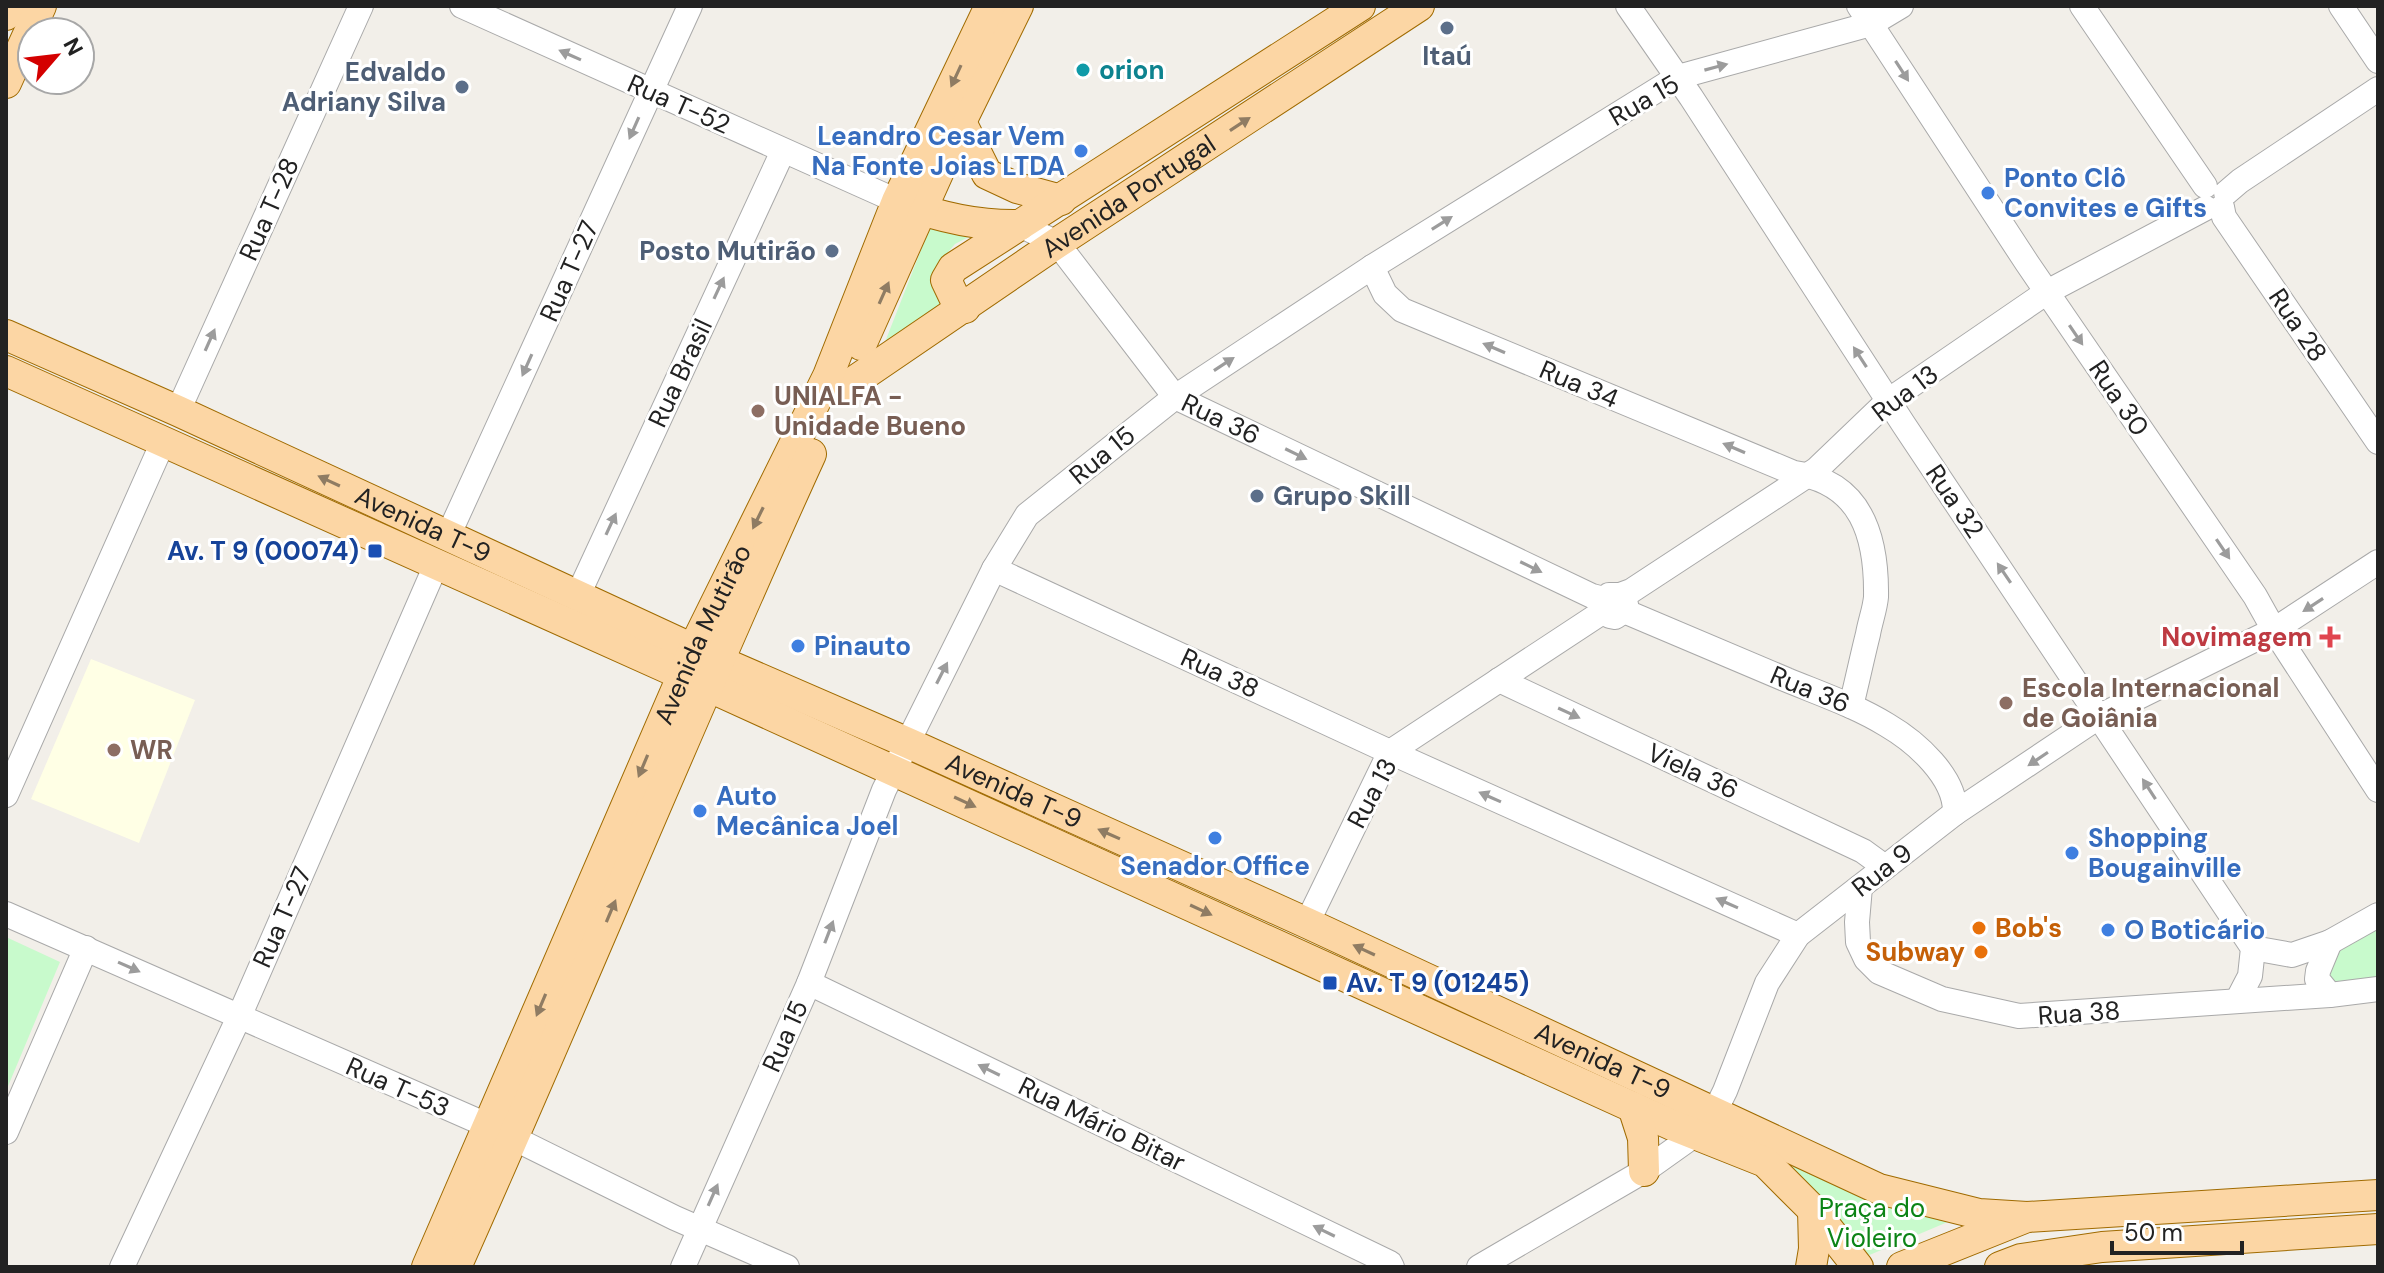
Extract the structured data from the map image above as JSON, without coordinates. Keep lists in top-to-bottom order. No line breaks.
{"streets":{"main road":["Avenida Portugal","Rua 36","Avenida T-9","Avenida Mutirão"],"street":["Rua 15","Rua T-52","Rua T-28","Rua T-27","Rua 28","Rua Brasil","Rua 34","Rua 13","Rua 30","Rua 32","Rua 38","Viela 36","Rua 9","Rua T-53","Rua Mário Bitar"]},"crossings":[["Rua 15","Rua 34"],["Rua 15","Rua 30"],["Rua 15","Rua 36"],["Rua 15","Rua 32"],["Rua 15","Avenida T-9"],["Rua 15","Rua 38"],["Rua 15","Rua T-53"],["Rua 15","Rua Mário Bitar"],["Rua T-52","Rua T-27"],["Rua T-52","Rua Brasil"],["Rua T-52","Rua 36"],["Rua T-52","Avenida Mutirão"],["Avenida Portugal","Rua 36"],["Avenida Portugal","Avenida Mutirão"],["Rua T-28","Avenida T-9"],["Rua T-27","Avenida T-9"],["Rua T-27","Rua T-53"],["Rua 28","Rua 13"],["Rua Brasil","Avenida T-9"],["Rua 34","Rua 13"],["Rua 34","Rua 36"],["Rua 13","Rua 30"],["Rua 13","Rua 36"],["Rua 13","Rua 32"],["Rua 13","Avenida T-9"],["Rua 13","Rua 38"],["Rua 13","Viela 36"],["Rua 30","Rua 9"],["Rua 36","Avenida Mutirão"],["Rua 36","Rua 9"],["Rua 32","Rua 9"],["Avenida T-9","Avenida Mutirão"],["Avenida T-9","Rua 9"],["Avenida Mutirão","Rua T-53"],["Rua 38","Rua 9"],["Viela 36","Rua 9"]],"one_way":["Rua 15","Rua T-52","Rua T-28","Rua T-27","Rua Brasil","Rua 34","Rua 30","Rua 36","Rua 32","Viela 36","Rua Mário Bitar"],"parks":["Praça do Violeiro"],"places":{"other":["Itaú","orion","Edvaldo Adriany Silva","Leandro Cesar Vem Na Fonte Joias LTDA","Ponto Clô Convites e Gifts","Posto Mutirão","UNIALFA - Unidade Bueno","Grupo Skill","Pinauto","Escola Internacional de Goiânia","WR","Auto Mecânica Joel","Senador Office","Shopping Bougainville","Bob's","O Boticário","Subway"],"transit":["Av. T 9 (00074)","Av. T 9 (01245)"],"health":["Novimagem"]},"scale_bar":"50 m","north":"top right"}
